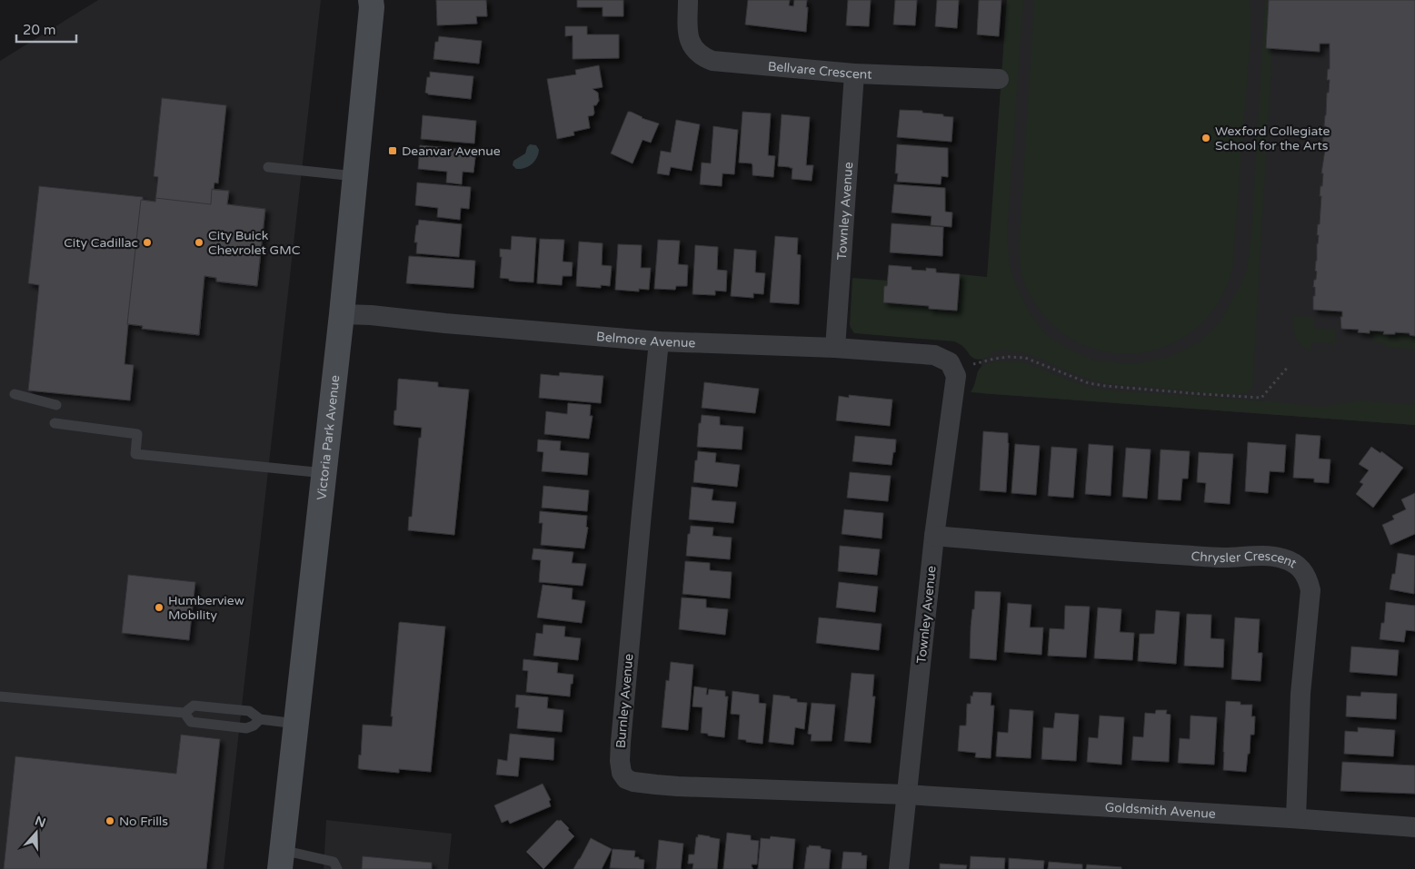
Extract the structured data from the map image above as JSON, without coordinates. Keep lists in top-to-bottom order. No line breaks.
{"streets":{"main road":["Victoria Park Avenue"],"street":["Bellvare Crescent","Townley Avenue","Belmore Avenue","Chrysler Crescent","Burnley Avenue","Goldsmith Avenue"]},"crossings":[["Bellvare Crescent","Townley Avenue"],["Townley Avenue","Belmore Avenue"],["Townley Avenue","Chrysler Crescent"],["Townley Avenue","Burnley Avenue"],["Townley Avenue","Goldsmith Avenue"],["Belmore Avenue","Victoria Park Avenue"],["Belmore Avenue","Burnley Avenue"],["Chrysler Crescent","Goldsmith Avenue"],["Burnley Avenue","Goldsmith Avenue"]],"places":{"other":["Wexford Collegiate School for the Arts","City Cadillac","City Buick Chevrolet GMC","Humberview Mobility","No Frills"],"transit":["Deanvar Avenue"]},"scale_bar":"20 m","north":"top"}
